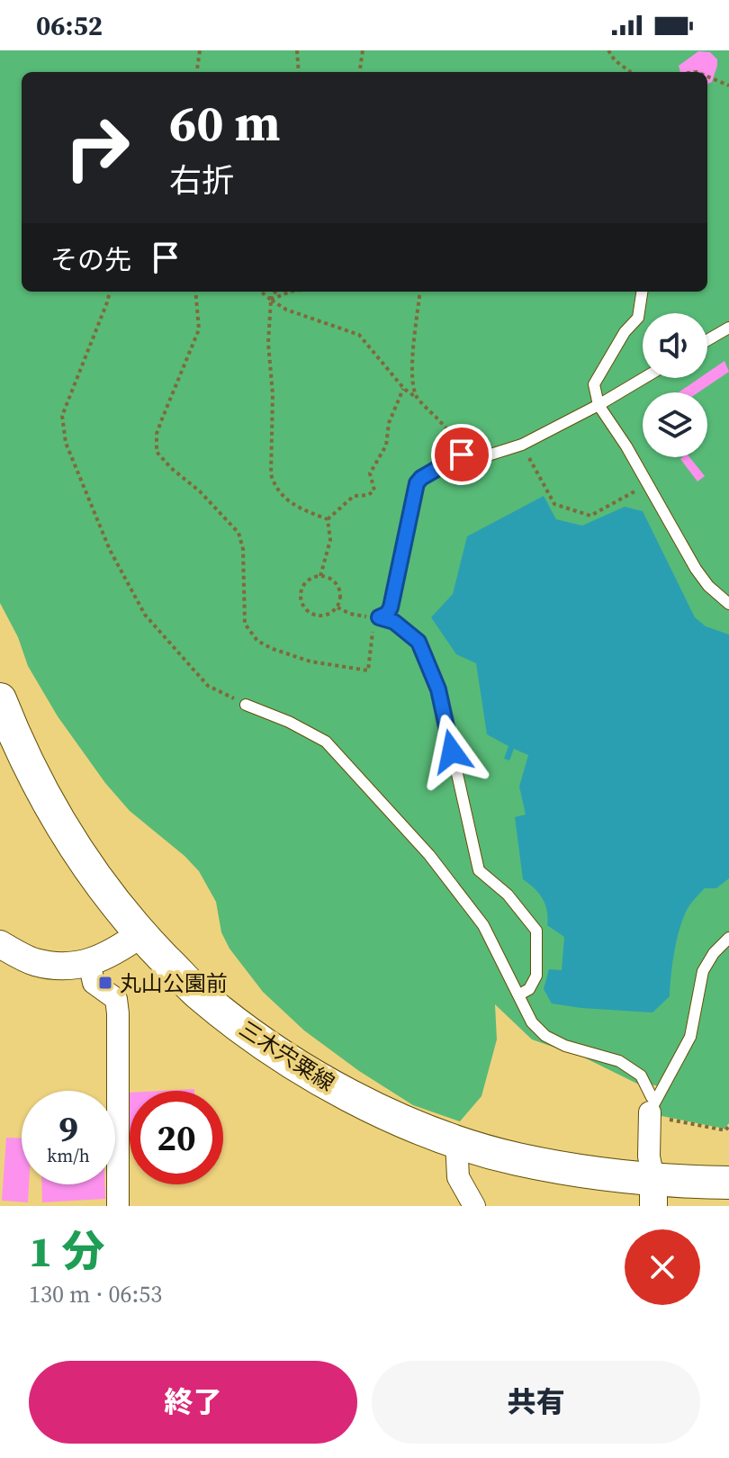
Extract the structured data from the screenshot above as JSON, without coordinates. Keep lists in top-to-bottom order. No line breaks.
{"streets":{"main road":["三木宍粟線"]},"places":{"transit":["丸山公園前"]},"page":{"status":"06:52","turn":["60 m","右折"],"then":"その先","speed":"9 km/h","limit":"20","heading":["1 分","130 m · 06:53"],"buttons":["終了","共有"]}}
